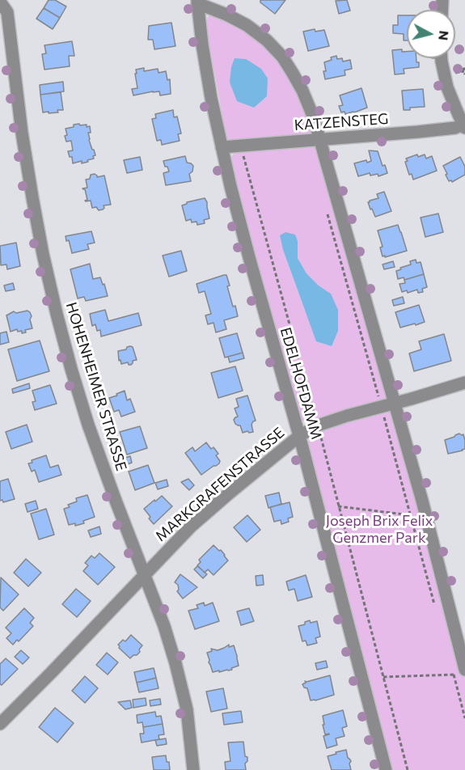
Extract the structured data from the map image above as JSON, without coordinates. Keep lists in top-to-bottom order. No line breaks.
{"streets":{"street":["KATZENSTEG","EDELHOFDAMM","HOHENHEIMER STRASSE","MARKGRAFENSTRASSE"]},"crossings":[["KATZENSTEG","EDELHOFDAMM"],["EDELHOFDAMM","MARKGRAFENSTRASSE"],["HOHENHEIMER STRASSE","MARKGRAFENSTRASSE"]],"parks":["Joseph Brix Felix Genzmer Park"],"north":"right"}
